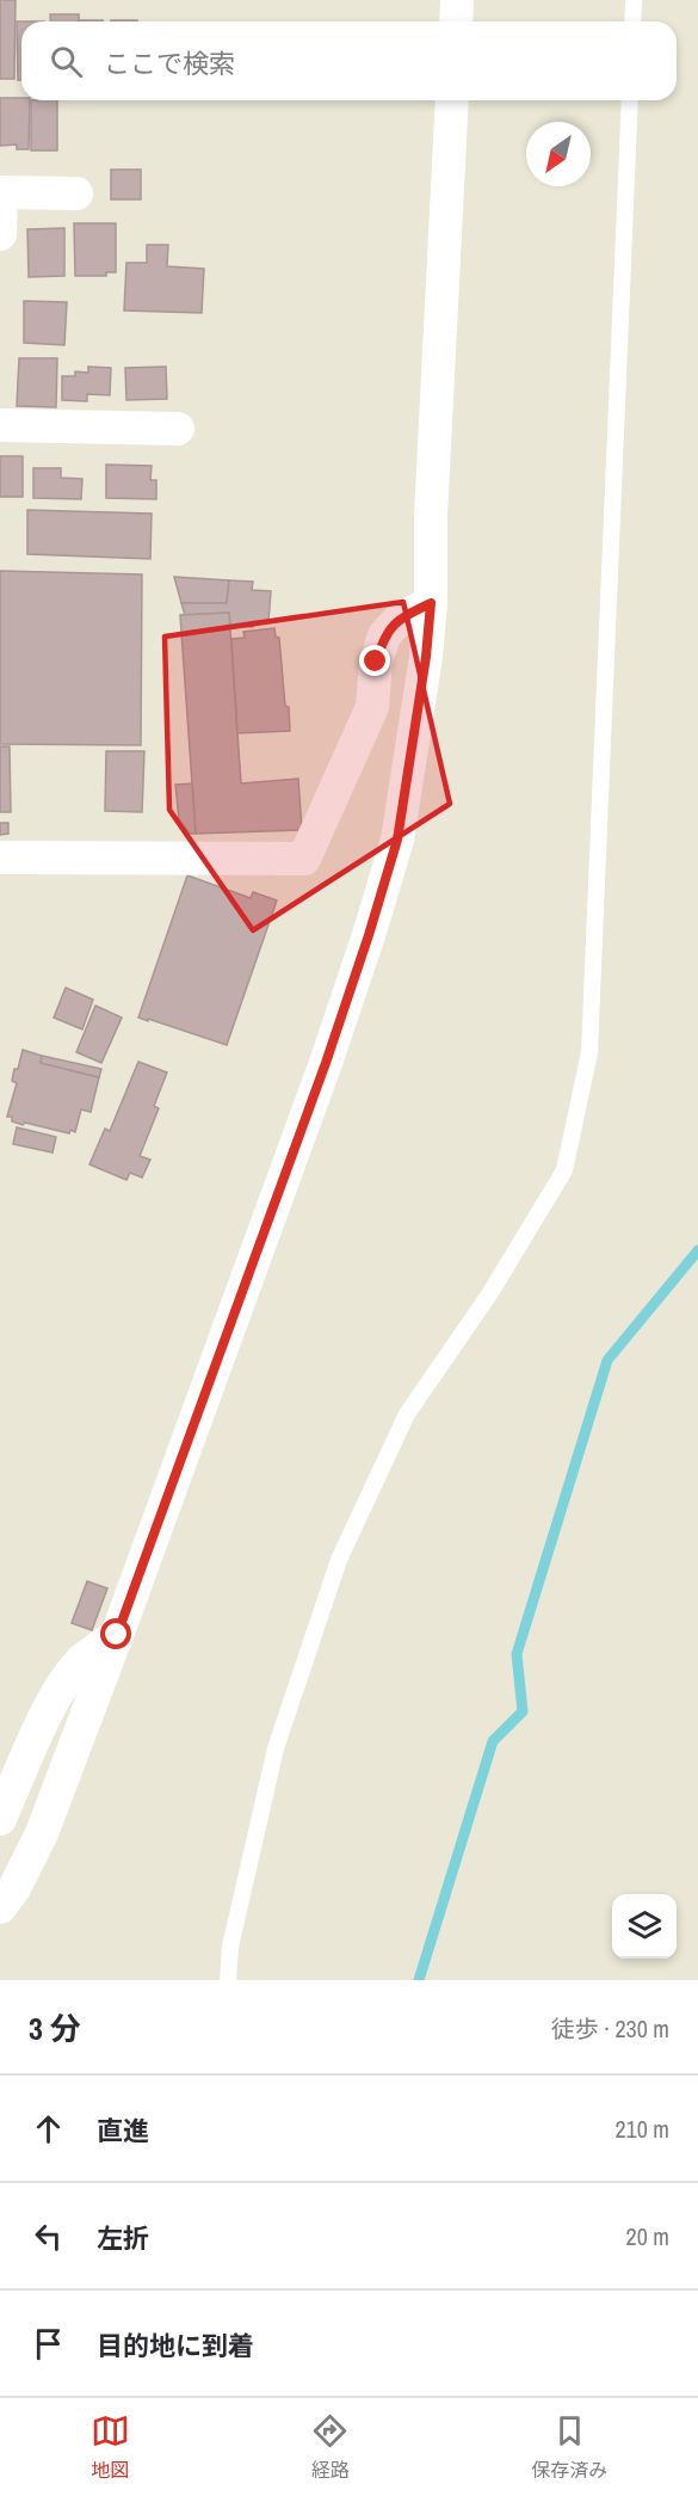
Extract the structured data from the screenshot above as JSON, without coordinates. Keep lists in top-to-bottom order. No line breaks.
{"north":"bottom left","page":{"search":"ここで検索","heading":["3 分","徒歩 · 230 m"],"list":[["直進","210 m"],["左折","20 m"],"目的地に到着"],"nav":["地図","経路","保存済み"]}}
